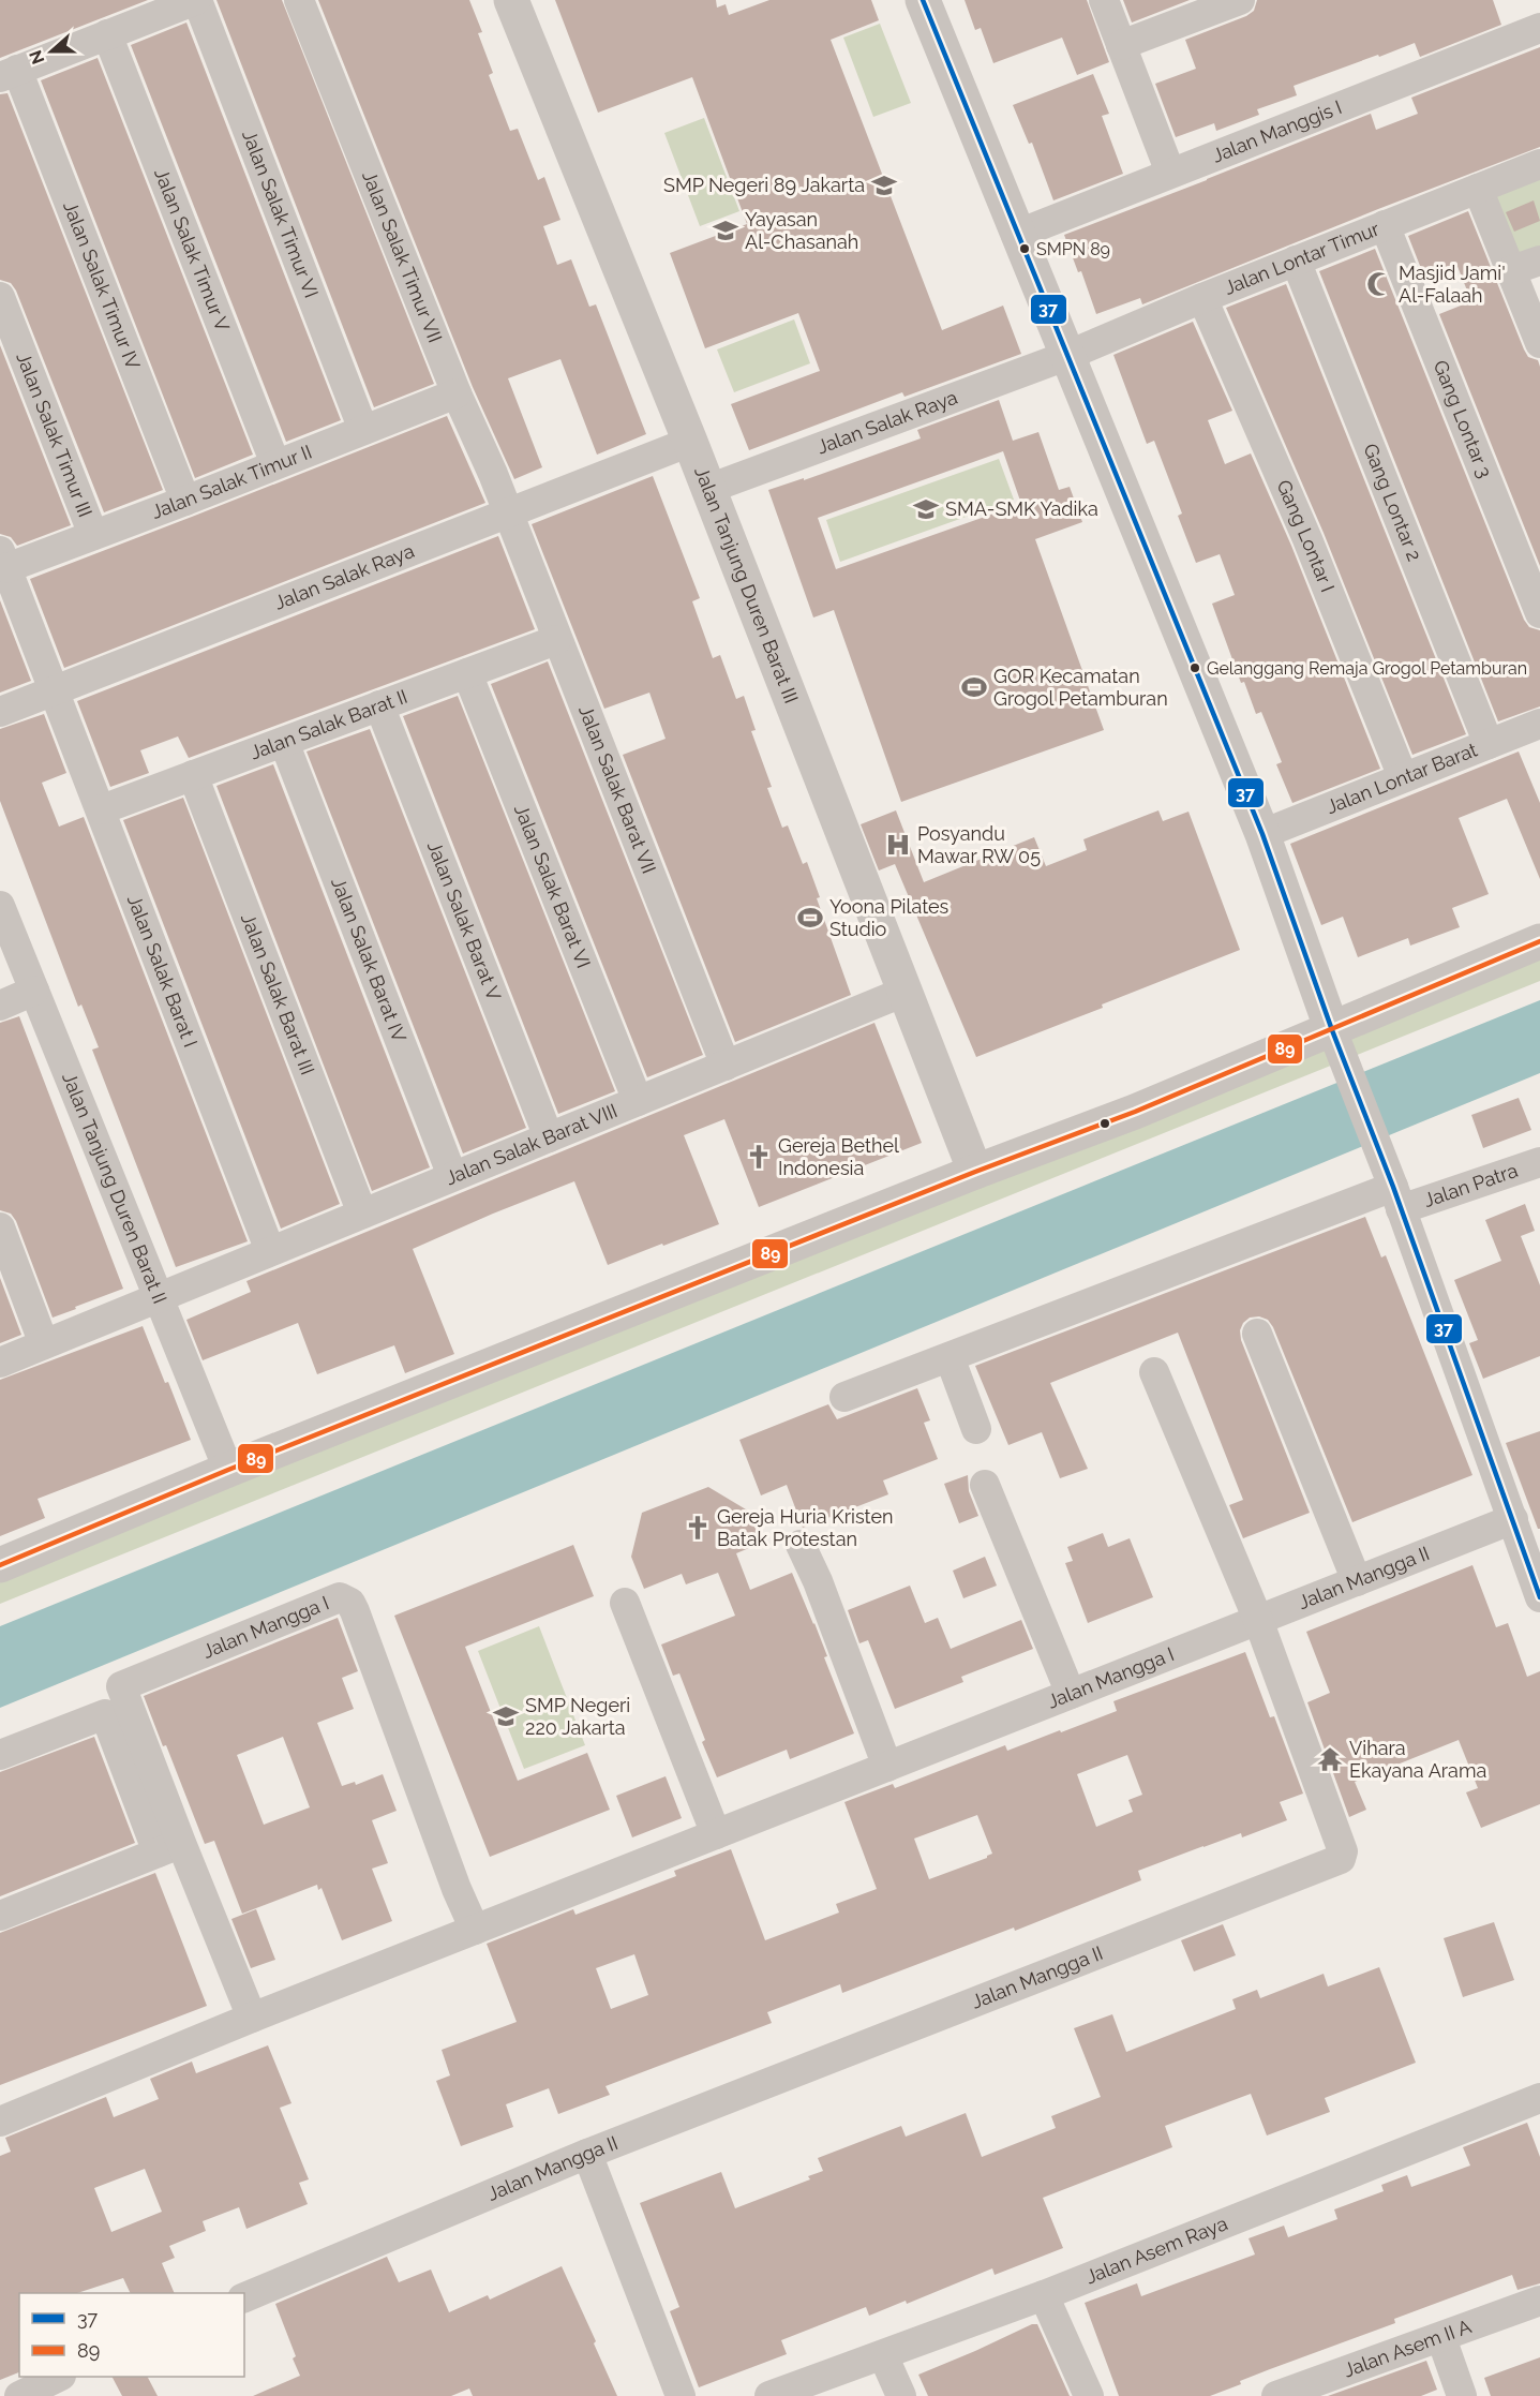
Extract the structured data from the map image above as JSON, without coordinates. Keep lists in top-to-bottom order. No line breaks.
{"streets":{"street":["Jalan Manggis I","Jalan Salak Timur VI","Jalan Salak Timur V","Jalan Salak Timur VII","Jalan Lontar Timur","Jalan Salak Timur IV","Gang Lontar 3","Jalan Salak Raya","Jalan Salak Timur III","Jalan Salak Timur II","Gang Lontar 2","Gang Lontar I","Jalan Tanjung Duren Barat III","Jalan Salak Barat II","Jalan Lontar Barat","Jalan Salak Barat VII","Jalan Salak Barat VI","Jalan Salak Barat V","Jalan Salak Barat IV","Jalan Salak Barat I","Jalan Salak Barat III","Jalan Salak Barat VIII","Jalan Patra","Jalan Tanjung Duren Barat II","Jalan Mangga II","Jalan Mangga I","Jalan Asem Raya","Jalan Asem II A"]},"crossings":[["Jalan Salak Timur VI","Jalan Salak Timur II"],["Jalan Salak Timur V","Jalan Salak Timur II"],["Jalan Salak Timur VII","Jalan Salak Raya"],["Jalan Salak Timur VII","Jalan Salak Timur II"],["Jalan Salak Timur VII","Jalan Salak Barat VII"],["Jalan Lontar Timur","Gang Lontar 3"],["Jalan Lontar Timur","Jalan Salak Raya"],["Jalan Lontar Timur","Gang Lontar 2"],["Jalan Lontar Timur","Gang Lontar I"],["Jalan Salak Timur IV","Jalan Salak Timur II"],["Jalan Salak Raya","Jalan Tanjung Duren Barat III"],["Jalan Salak Raya","Jalan Salak Barat VII"],["Jalan Salak Raya","Jalan Salak Barat I"],["Jalan Salak Timur III","Jalan Salak Timur II"],["Jalan Salak Timur II","Jalan Salak Barat I"],["Gang Lontar 2","Jalan Lontar Barat"],["Gang Lontar I","Jalan Lontar Barat"],["Jalan Tanjung Duren Barat III","Jalan Salak Barat VIII"],["Jalan Salak Barat II","Jalan Salak Barat VII"],["Jalan Salak Barat II","Jalan Salak Barat VI"],["Jalan Salak Barat II","Jalan Salak Barat V"],["Jalan Salak Barat II","Jalan Salak Barat IV"],["Jalan Salak Barat II","Jalan Salak Barat I"],["Jalan Salak Barat II","Jalan Salak Barat III"],["Jalan Salak Barat VII","Jalan Salak Barat VIII"],["Jalan Salak Barat VI","Jalan Salak Barat VIII"],["Jalan Salak Barat V","Jalan Salak Barat VIII"],["Jalan Salak Barat IV","Jalan Salak Barat VIII"],["Jalan Salak Barat I","Jalan Salak Barat VIII"],["Jalan Salak Barat III","Jalan Salak Barat VIII"],["Jalan Salak Barat VIII","Jalan Tanjung Duren Barat II"],["Jalan Mangga II","Jalan Mangga I"]],"places":{"school or university":["SMP Negeri 89 Jakarta","Yayasan Al-Chasanah","SMA-SMK Yadika","SMP Negeri 220 Jakarta"],"other":["SMPN 89","Gelanggang Remaja Grogol Petamburan"],"mosque":["Masjid Jami' Al-Falaah"],"sports":["GOR Kecamatan Grogol Petamburan","Yoona Pilates Studio"],"hospital":["Posyandu Mawar RW 05"],"church":["Gereja Bethel Indonesia","Gereja Huria Kristen Batak Protestan"],"temple":["Vihara Ekayana Arama"]},"lines":["transit line 37","transit line 89"],"legend":["37","89"],"north":"left"}
